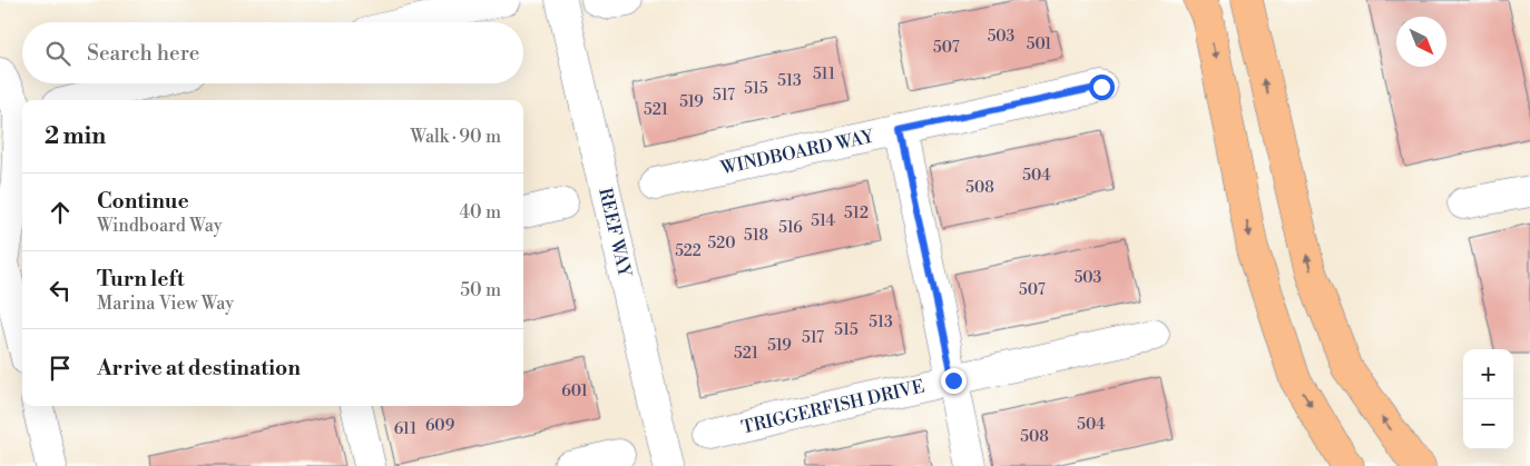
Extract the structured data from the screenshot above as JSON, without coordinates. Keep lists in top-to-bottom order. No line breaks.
{"streets":{"street":["WINDBOARD WAY","REEF WAY","TRIGGERFISH DRIVE"]},"house_numbers":["503","501","507","511","513","515","517","519","521","504","508","512","514","516","518","520","522","503","507","513","515","517","519","521","601","504","609","611","508"],"north":"bottom right","page":{"search":"Search here","heading":["2 min","Walk · 90 m"],"list":[["Continue","Windboard Way","40 m"],["Turn left","Marina View Way","50 m"],"Arrive at destination"],"map_buttons":["+","−"]}}
